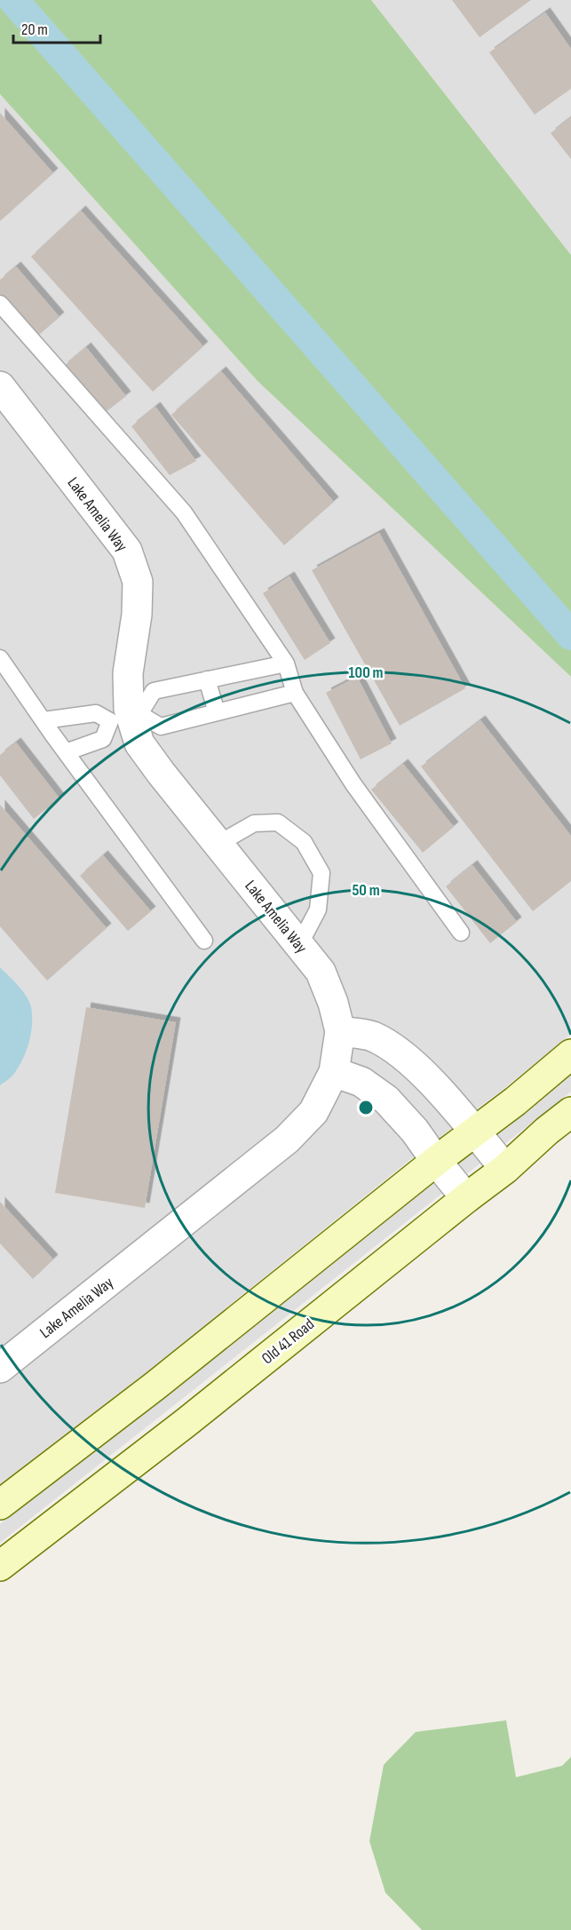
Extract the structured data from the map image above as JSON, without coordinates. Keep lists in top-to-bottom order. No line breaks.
{"streets":{"street":["Lake Amelia Way","Old 41 Road"]},"scale_bar":"20 m","rings":["100 m","50 m"]}
